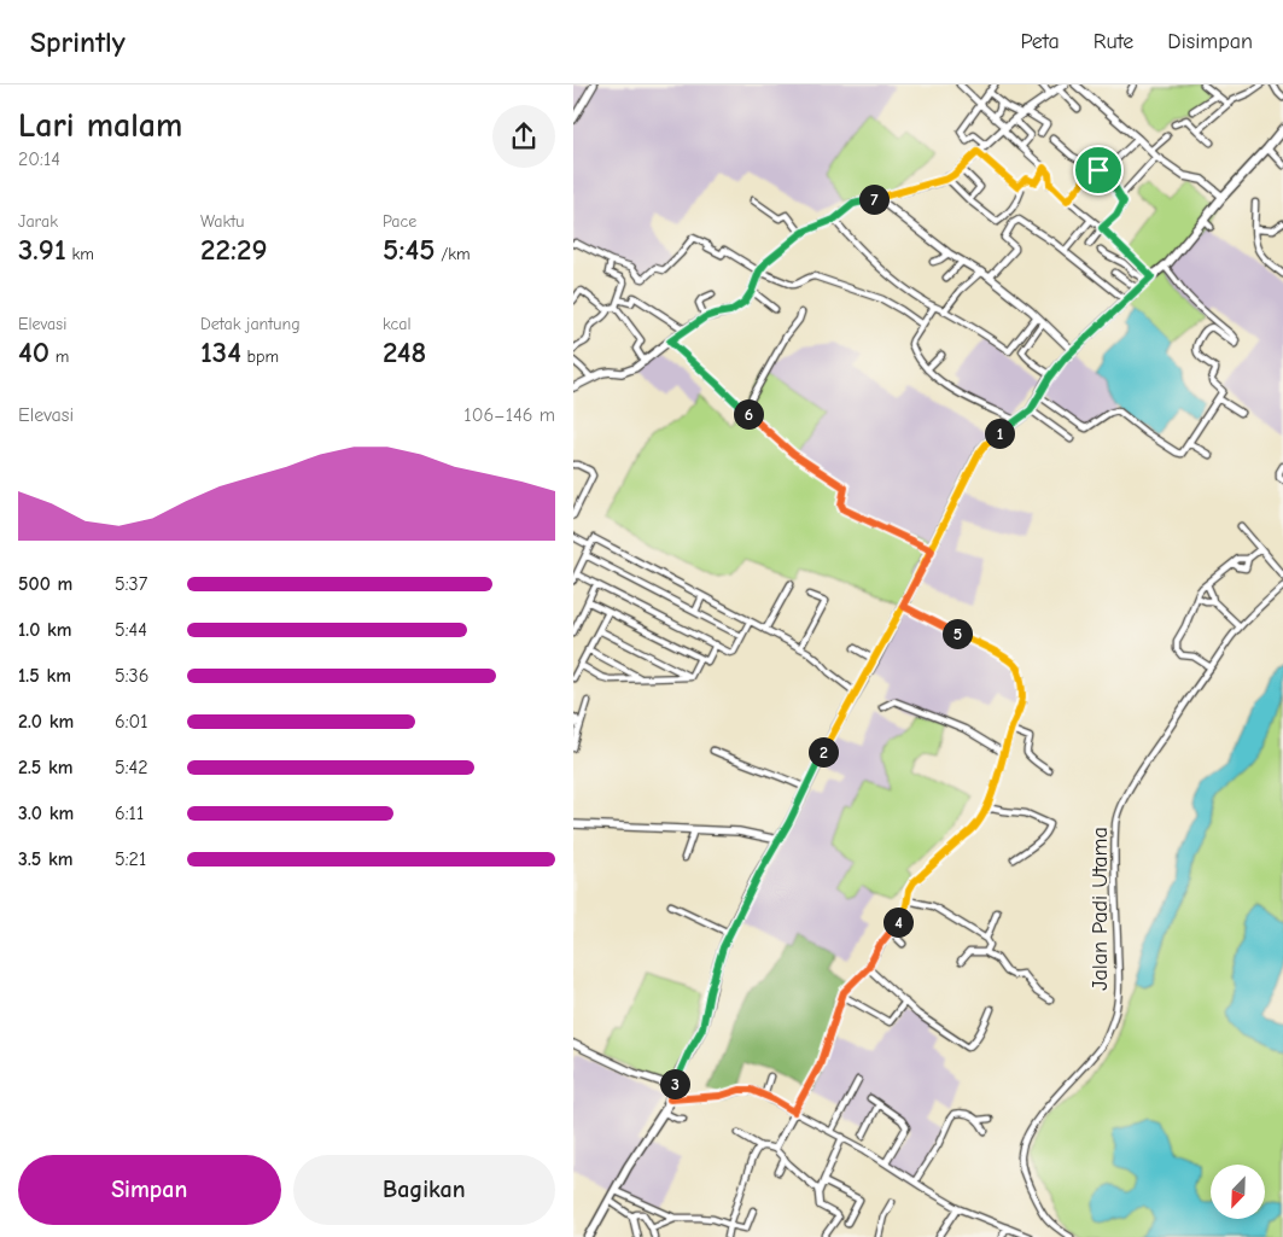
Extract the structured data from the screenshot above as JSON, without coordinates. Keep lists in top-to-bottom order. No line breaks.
{"streets":{"street":["Jalan Padi Utama"]},"north":"bottom left","page":{"header":"Sprintly","nav":["Peta","Rute","Disimpan"],"heading":["Lari malam","20:14"],"pins":["7","6","1","5","2","4","3"],"stats":[["Jarak","3.91 km"],["Waktu","22:29"],["Pace","5:45 /km"],["Elevasi","40 m"],["Detak jantung","134 bpm"],["kcal","248"]],"chart":["Elevasi","106–146 m"],"list":[{"name":"500 m","note":"5:37"},{"name":"1.0 km","note":"5:44"},{"name":"1.5 km","note":"5:36"},{"name":"2.0 km","note":"6:01"},{"name":"2.5 km","note":"5:42"},{"name":"3.0 km","note":"6:11"},{"name":"3.5 km","note":"5:21"}],"buttons":["Simpan","Bagikan"]}}
